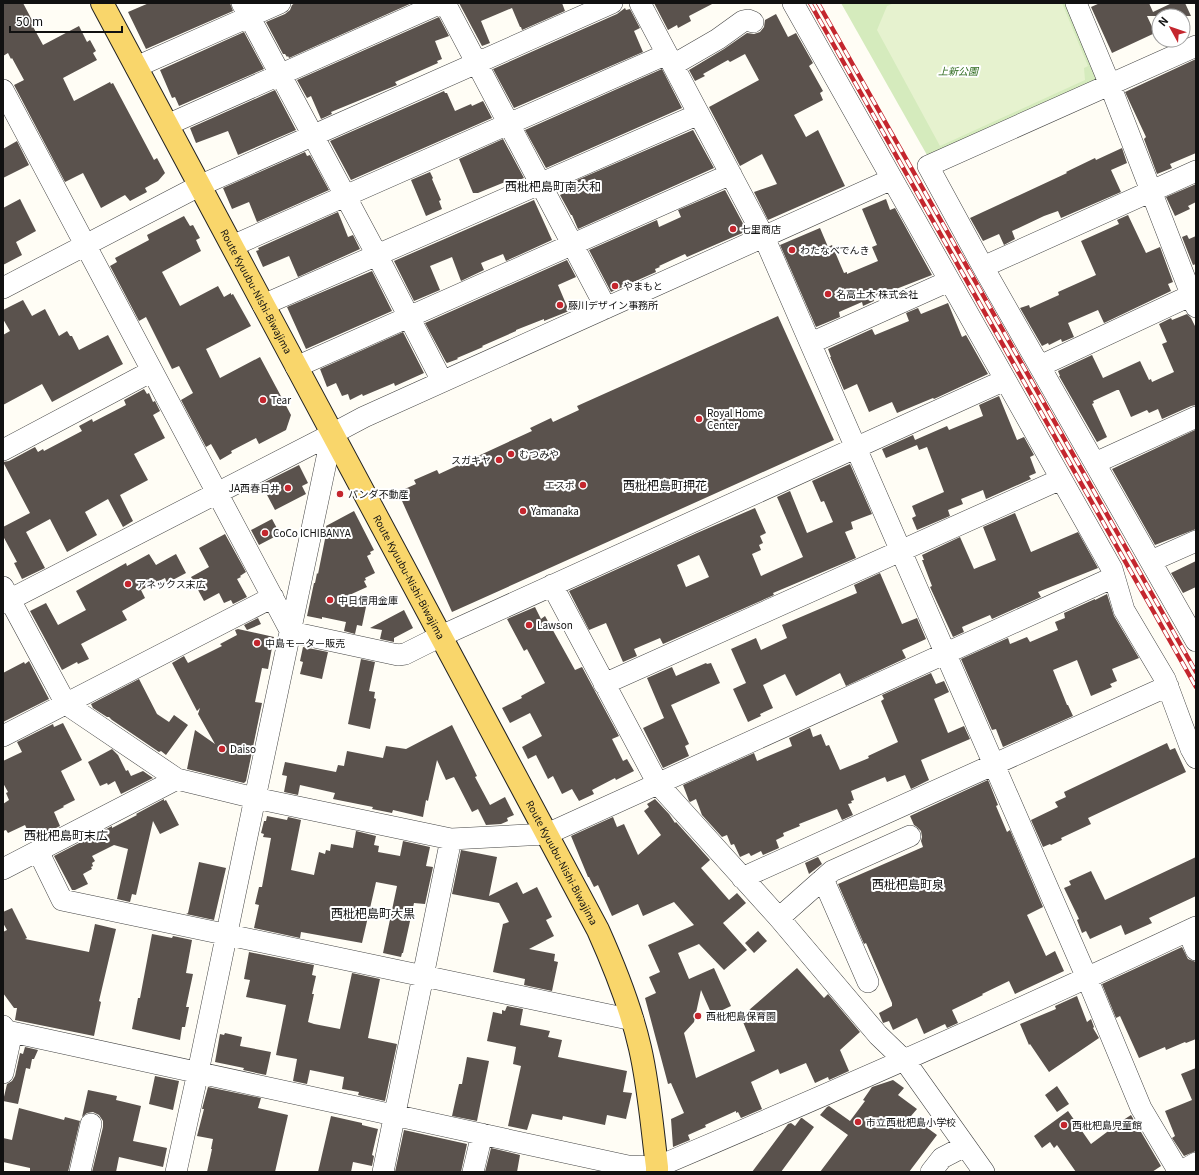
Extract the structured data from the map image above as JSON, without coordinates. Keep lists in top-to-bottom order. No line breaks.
{"streets":{"main road":["Route Kyuubu-Nishi-Biwajima"]},"districts":["西枇杷島町南大和","西枇杷島町押花","西枇杷島町末広","西枇杷島町泉","西枇杷島町大黒"],"parks":["上新公園"],"places":["七里商店","わたなべでんき","やまもと","名高土木 株式会社","藤川デザイン事務所","Tear","Royal Home Center","むつみや","スガキヤ","エスポ","JA西春日井","パンダ不動産","Yamanaka","CoCo ICHIBANYA","アネックス末広","中日信用金庫","Lawson","中島モーター販売","Daiso","西枇杷島保育園","市立西枇杷島小学校","西枇杷島児童館"],"scale_bar":"50 m","north":"top left"}
